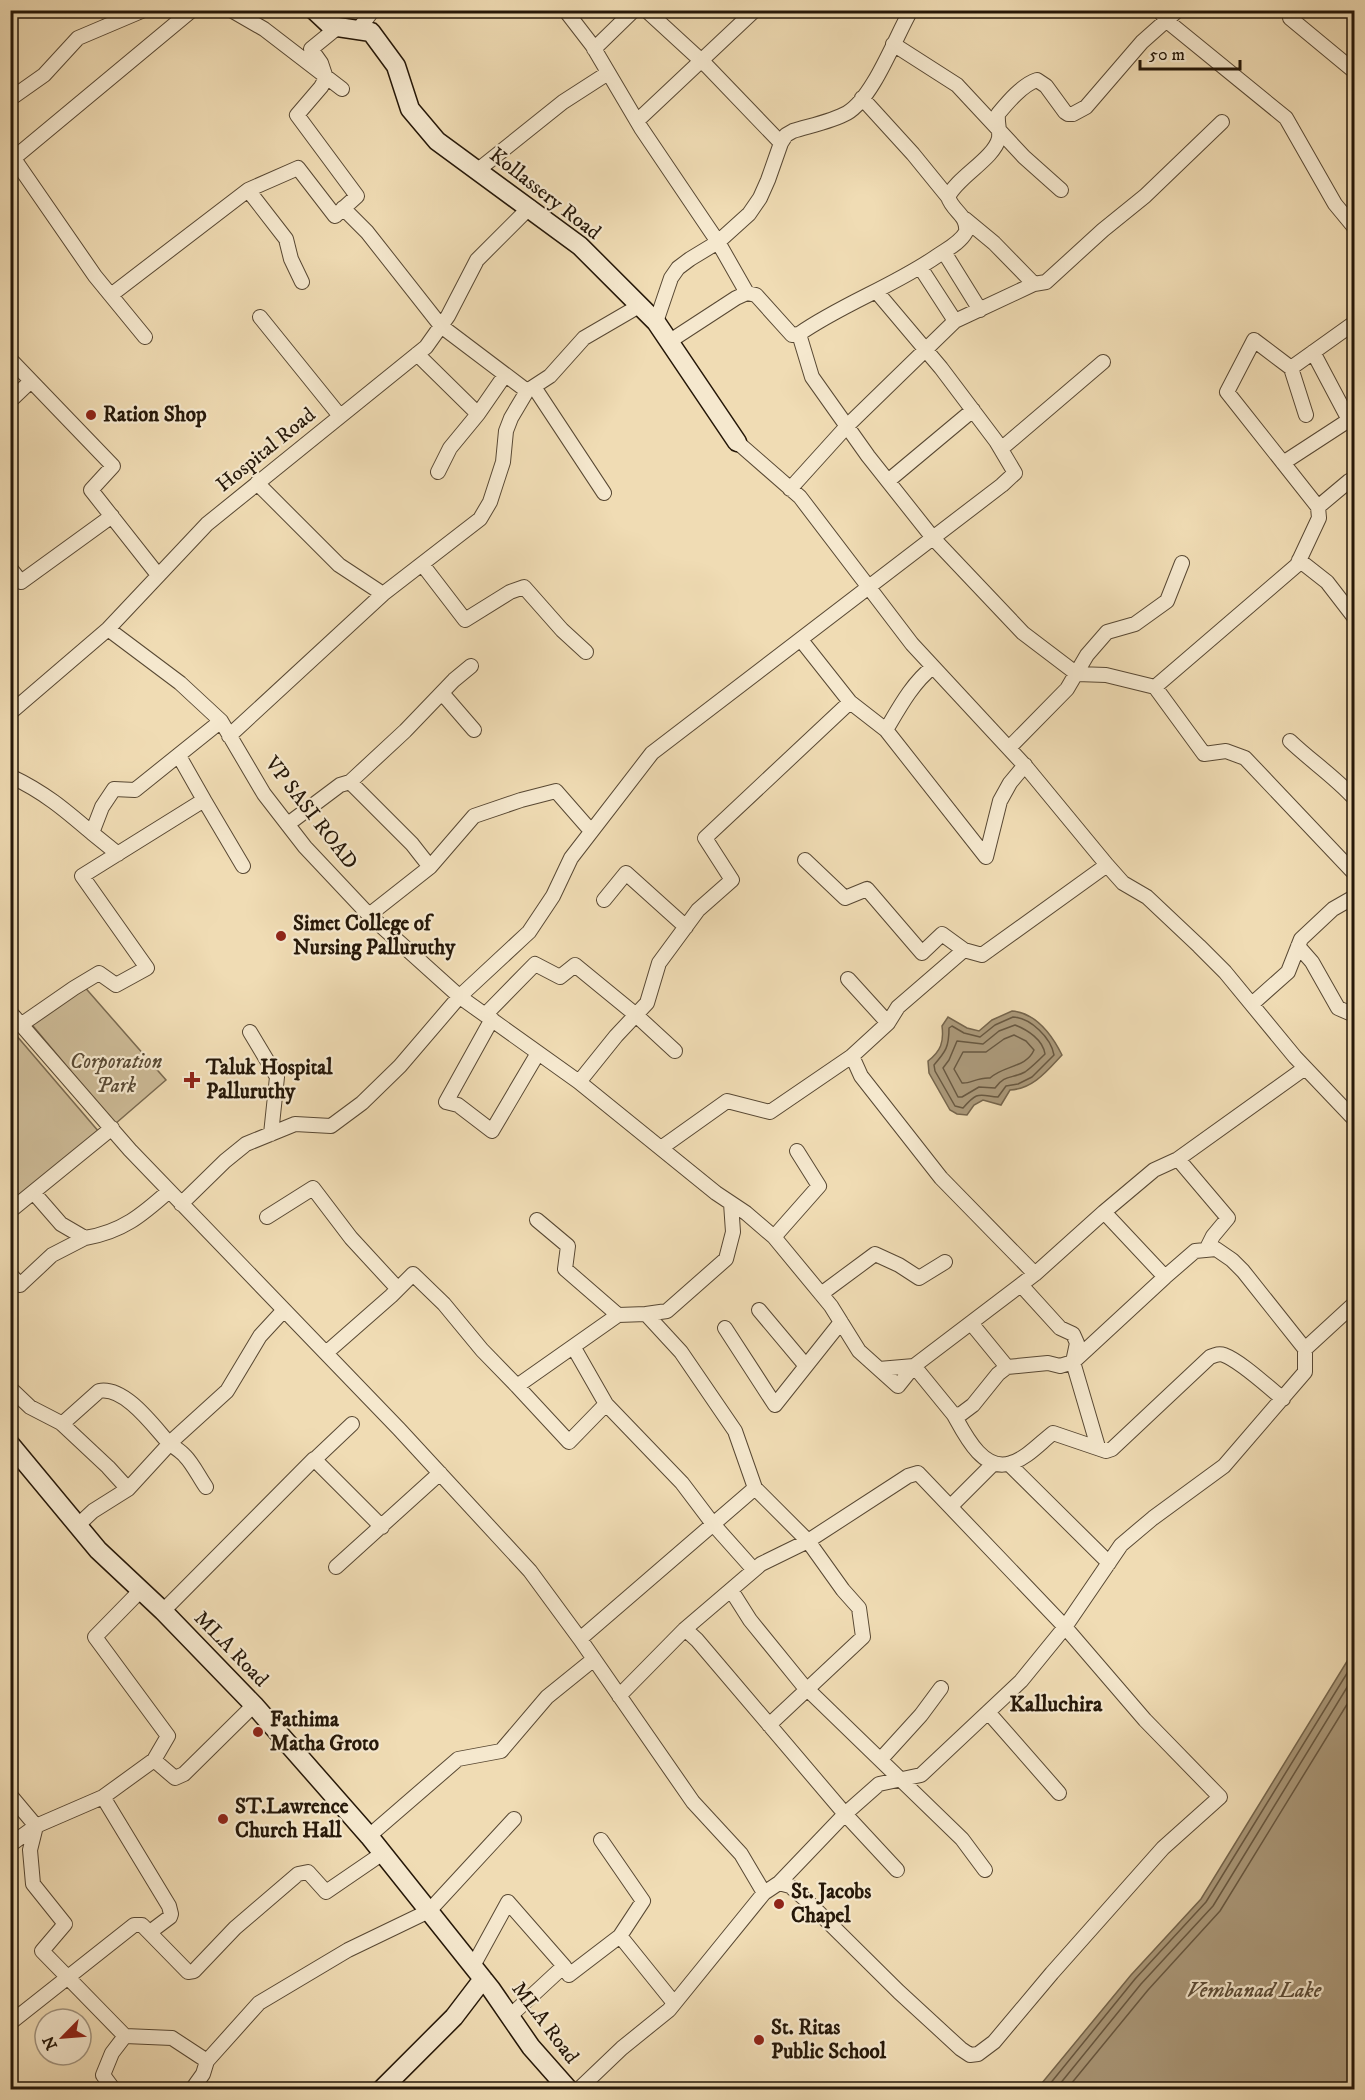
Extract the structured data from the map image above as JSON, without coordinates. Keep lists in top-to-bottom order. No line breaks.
{"streets":{"street":["Kollassery Road","Hospital Road","VP SASI ROAD","MLA Road"]},"crossings":[["Kollassery Road","Hospital Road"],["Hospital Road","VP SASI ROAD"]],"districts":["Kalluchira"],"water":["Vembanad Lake"],"parks":["Corporation Park"],"places":{"other":["Ration Shop","Simet College of Nursing Palluruthy","Fathima Matha Groto","ST.Lawrence Church Hall","St. Jacobs Chapel","St. Ritas Public School"],"health":["Taluk Hospital Palluruthy"]},"scale_bar":"50 m","north":"bottom left"}
